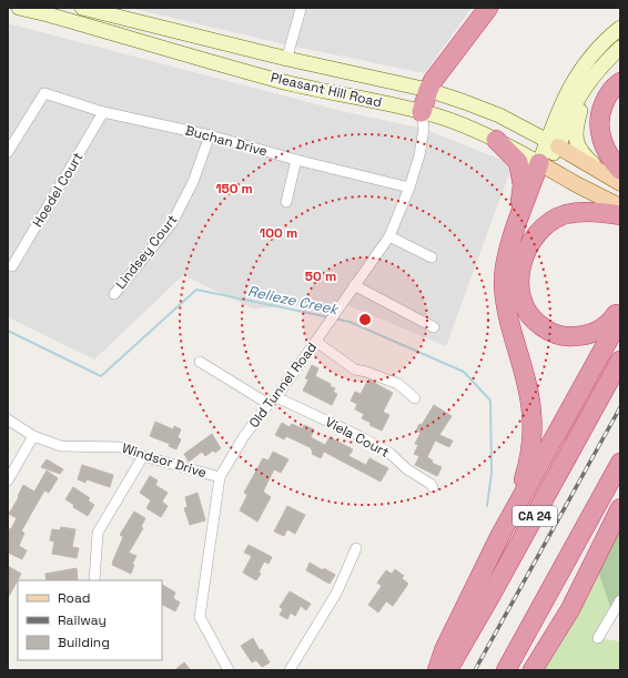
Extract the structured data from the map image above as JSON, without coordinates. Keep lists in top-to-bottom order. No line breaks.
{"streets":{"highway":["CA 24"],"main road":["Pleasant Hill Road"],"street":["Buchan Drive","Hoedel Court","Lindsey Court","Old Tunnel Road","Viela Court","Windsor Drive"]},"crossings":[["Pleasant Hill Road","Old Tunnel Road"],["Buchan Drive","Hoedel Court"],["Buchan Drive","Lindsey Court"],["Buchan Drive","Old Tunnel Road"],["Old Tunnel Road","Viela Court"],["Old Tunnel Road","Windsor Drive"]],"water":["Relieze Creek"],"legend":["Road","Railway","Building"],"rings":["150 m","100 m","50 m"]}
